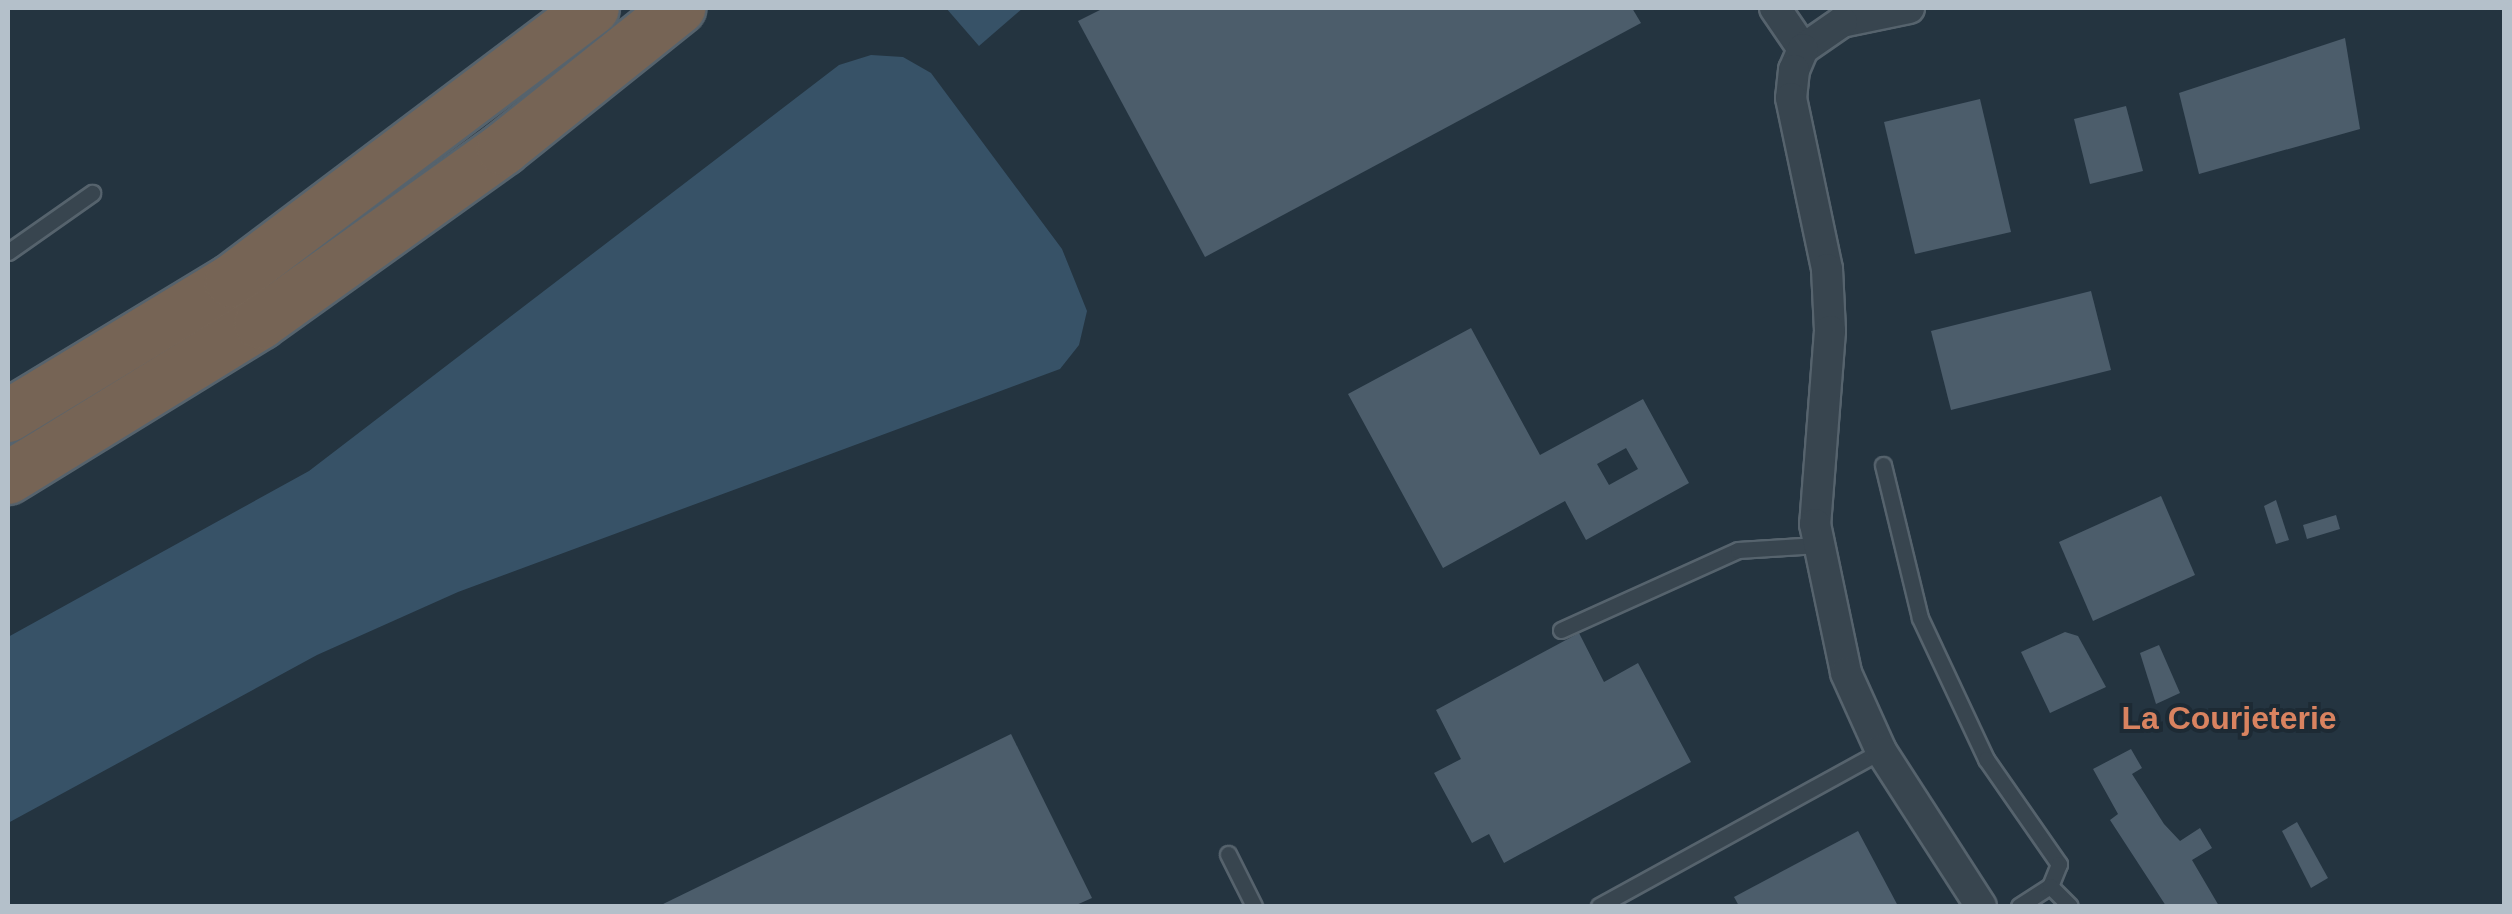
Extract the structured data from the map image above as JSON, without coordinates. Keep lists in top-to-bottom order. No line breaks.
{"districts":["La Courjeterie"]}
